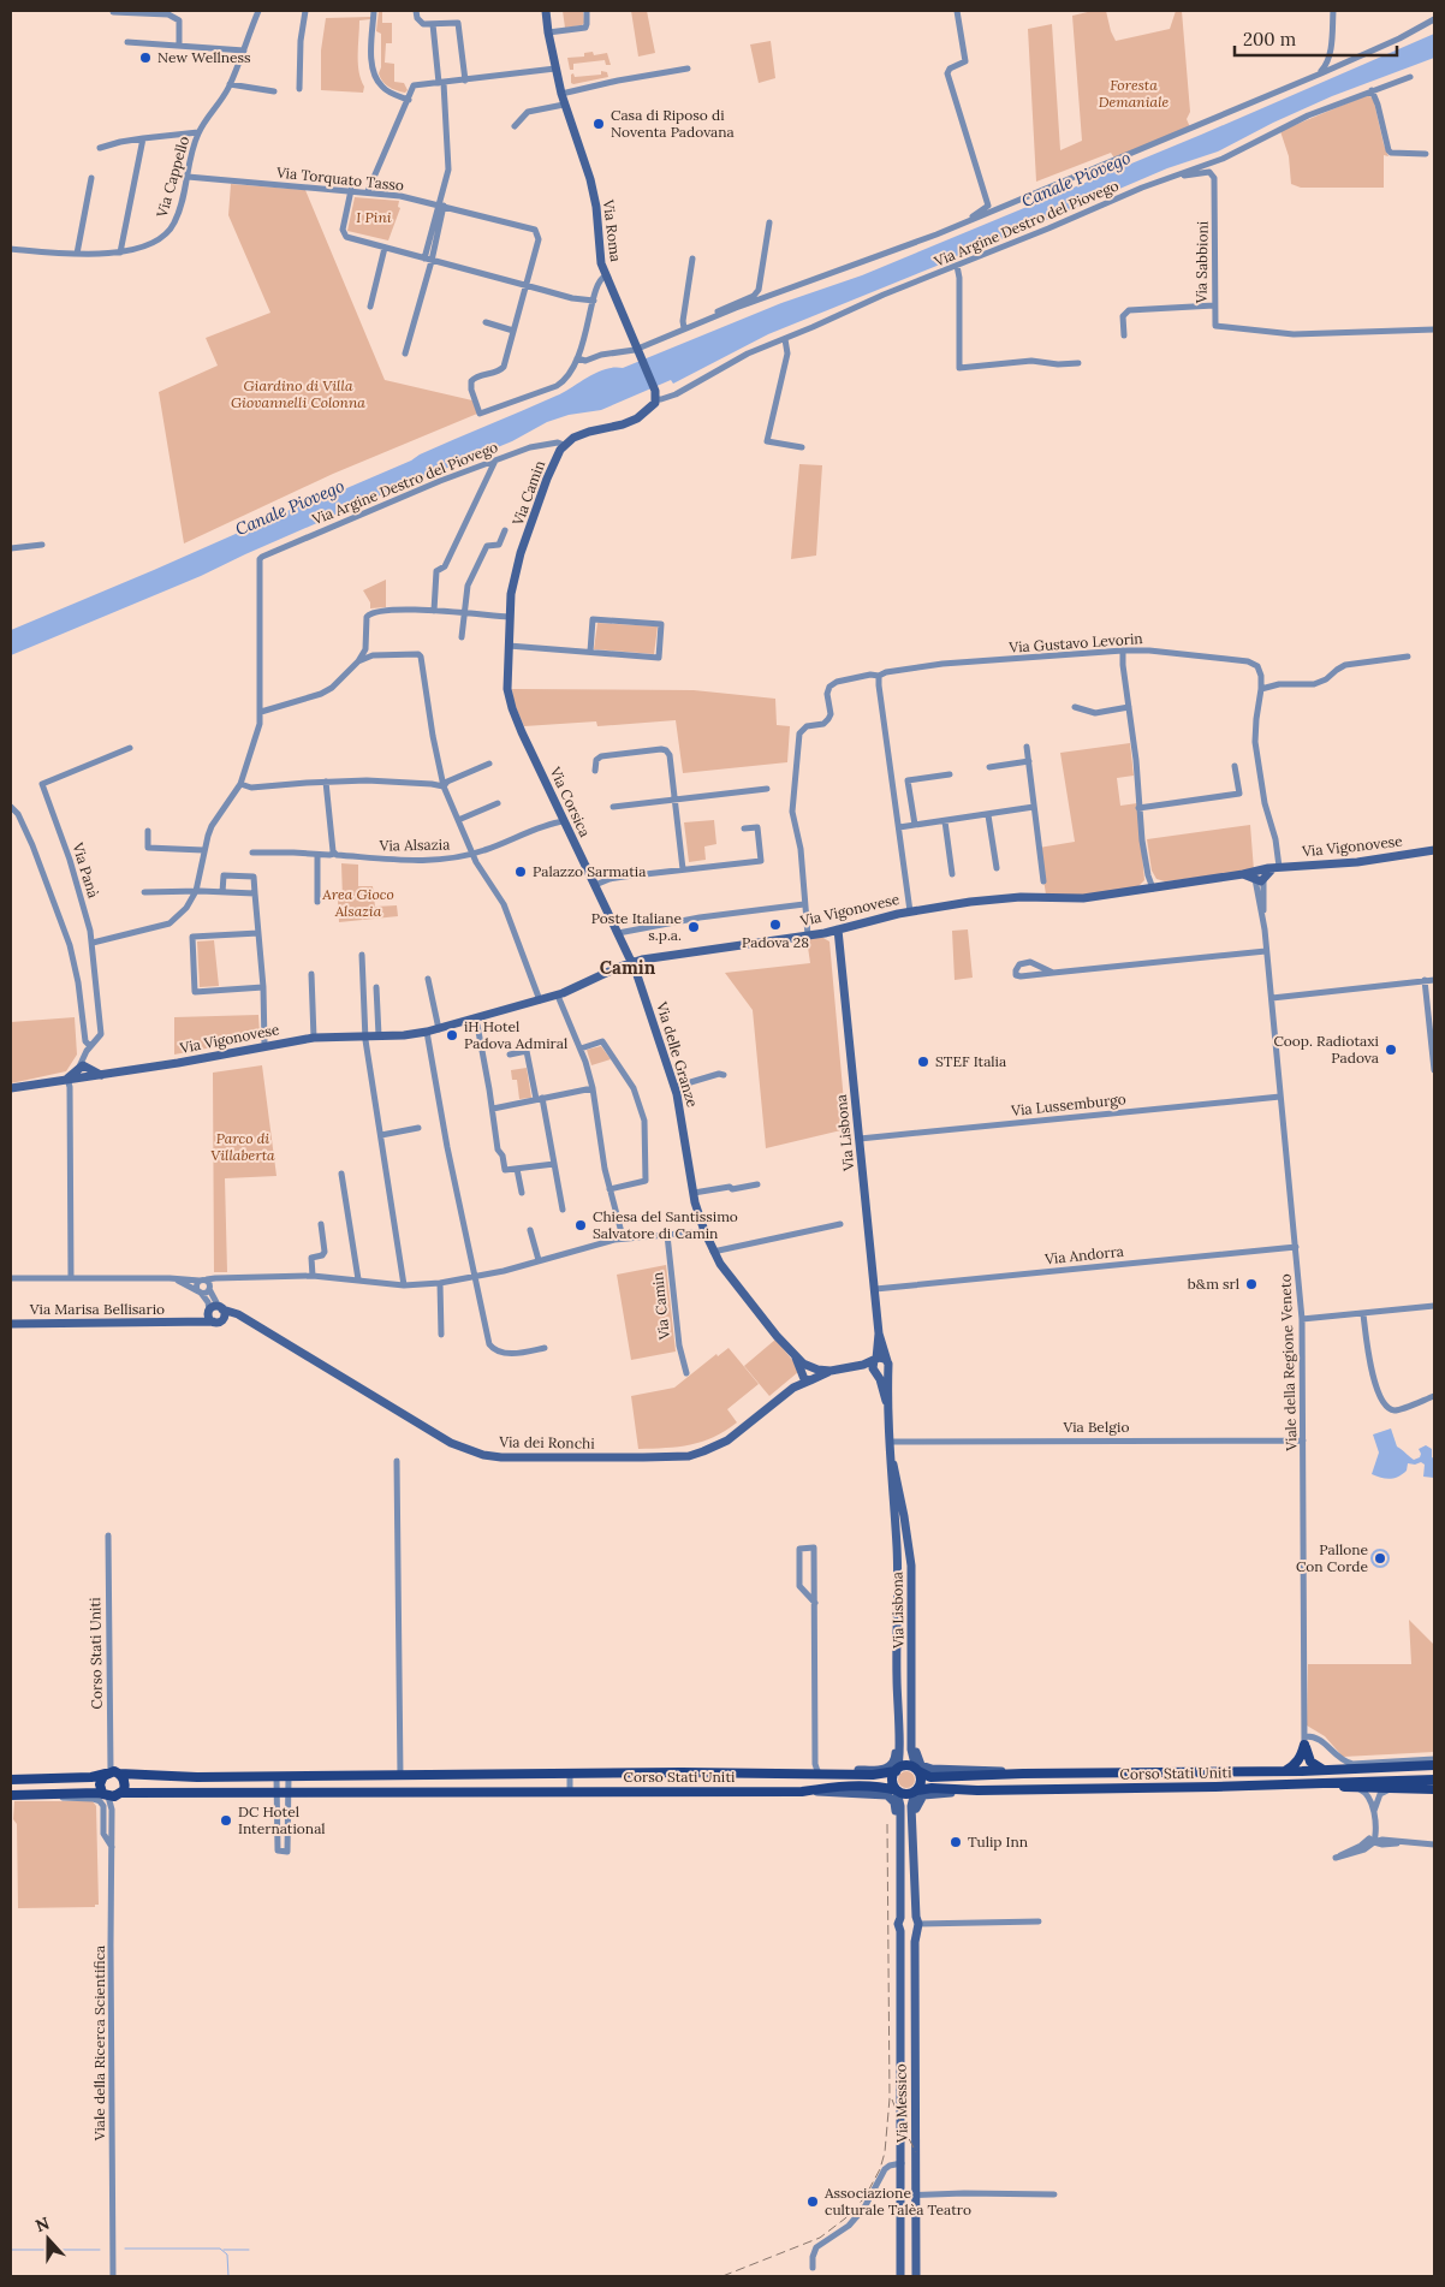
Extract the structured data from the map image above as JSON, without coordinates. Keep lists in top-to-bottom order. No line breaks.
{"streets":{"main road":["Corso Stati Uniti"],"street":["Via Cappello","Via Torquato Tasso","Via Argine Destro del Piovego","Via Roma","Via Sabbioni","Via Camin","Via Gustavo Levorin","Via Corsica","Via Alsazia","Via Vigonovese","Via Panà","Via delle Granze","Via Lussemburgo","Via Lisbona","Via Andorra","Via Marisa Bellisario","Viale della Regione Veneto","Via Belgio","Via dei Ronchi","Viale della Ricerca Scientifica","Via Messico"]},"crossings":[["Via Cappello","Via Torquato Tasso"],["Via Argine Destro del Piovego","Via Sabbioni"],["Via Argine Destro del Piovego","Via Camin"],["Via Camin","Via Corsica"],["Via Corsica","Via Alsazia"],["Via Corsica","Via Vigonovese"],["Via Corsica","Via delle Granze"],["Via Vigonovese","Via delle Granze"],["Via Vigonovese","Via Lisbona"],["Via Vigonovese","Viale della Regione Veneto"],["Via delle Granze","Via dei Ronchi"],["Via Lussemburgo","Via Lisbona"],["Via Lussemburgo","Viale della Regione Veneto"],["Via Lisbona","Via Andorra"],["Via Lisbona","Via Belgio"],["Via Lisbona","Corso Stati Uniti"],["Via Lisbona","Via Messico"],["Via Andorra","Viale della Regione Veneto"],["Via Marisa Bellisario","Via dei Ronchi"],["Viale della Regione Veneto","Via Belgio"],["Corso Stati Uniti","Viale della Ricerca Scientifica"],["Corso Stati Uniti","Via Messico"]],"districts":["Camin"],"water":["Canale Piovego"],"parks":["Foresta Demaniale","I Pini","Giardino di Villa Giovannelli Colonna","Area Gioco Alsazia","Parco di Villaberta"],"places":["New Wellness","Casa di Riposo di Noventa Padovana","Palazzo Sarmatia","Padova 28","Poste Italiane s.p.a.","iH Hotel Padova Admiral","Coop. Radiotaxi Padova","STEF Italia","Chiesa del Santissimo Salvatore di Camin","b&m srl","Pallone Con Corde","DC Hotel International","Tulip Inn","Associazione culturale Talèa Teatro"],"scale_bar":"200 m","north":"top"}
